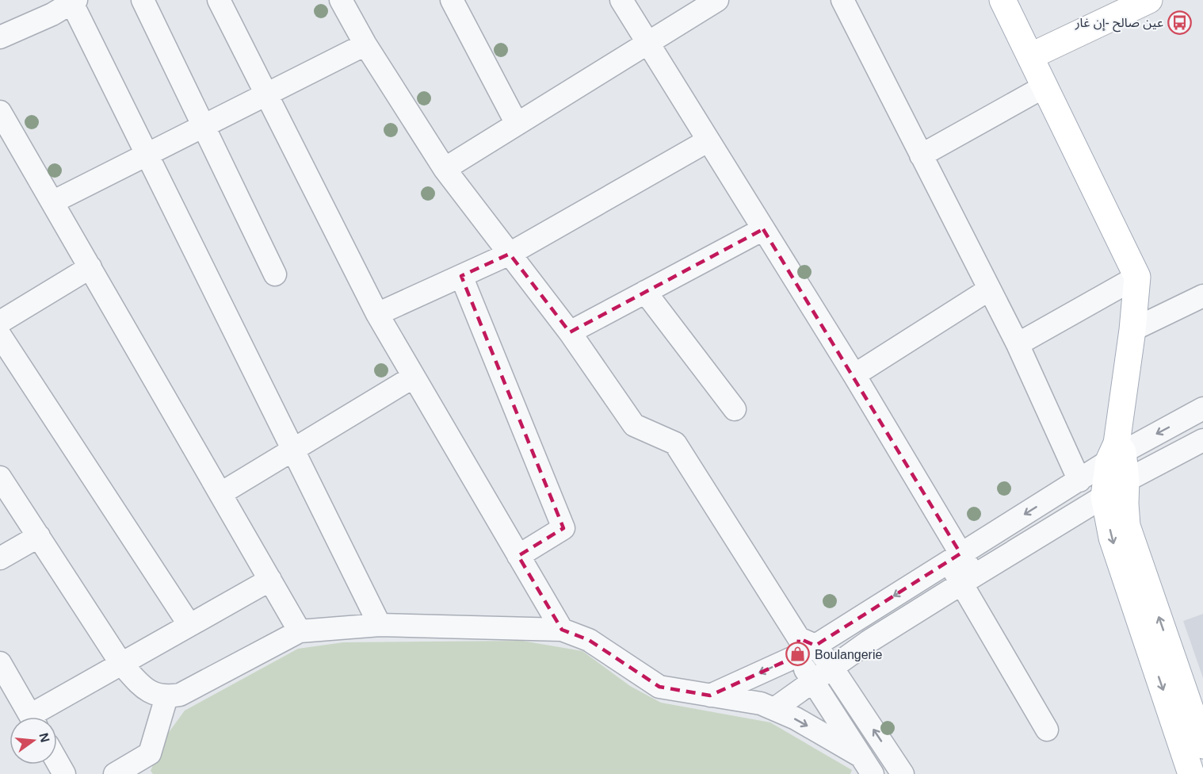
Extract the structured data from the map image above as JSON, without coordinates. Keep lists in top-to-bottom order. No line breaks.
{"places":{"bus stop":["عين صالح -إن غار"],"shop":["Boulangerie"]},"north":"right"}
